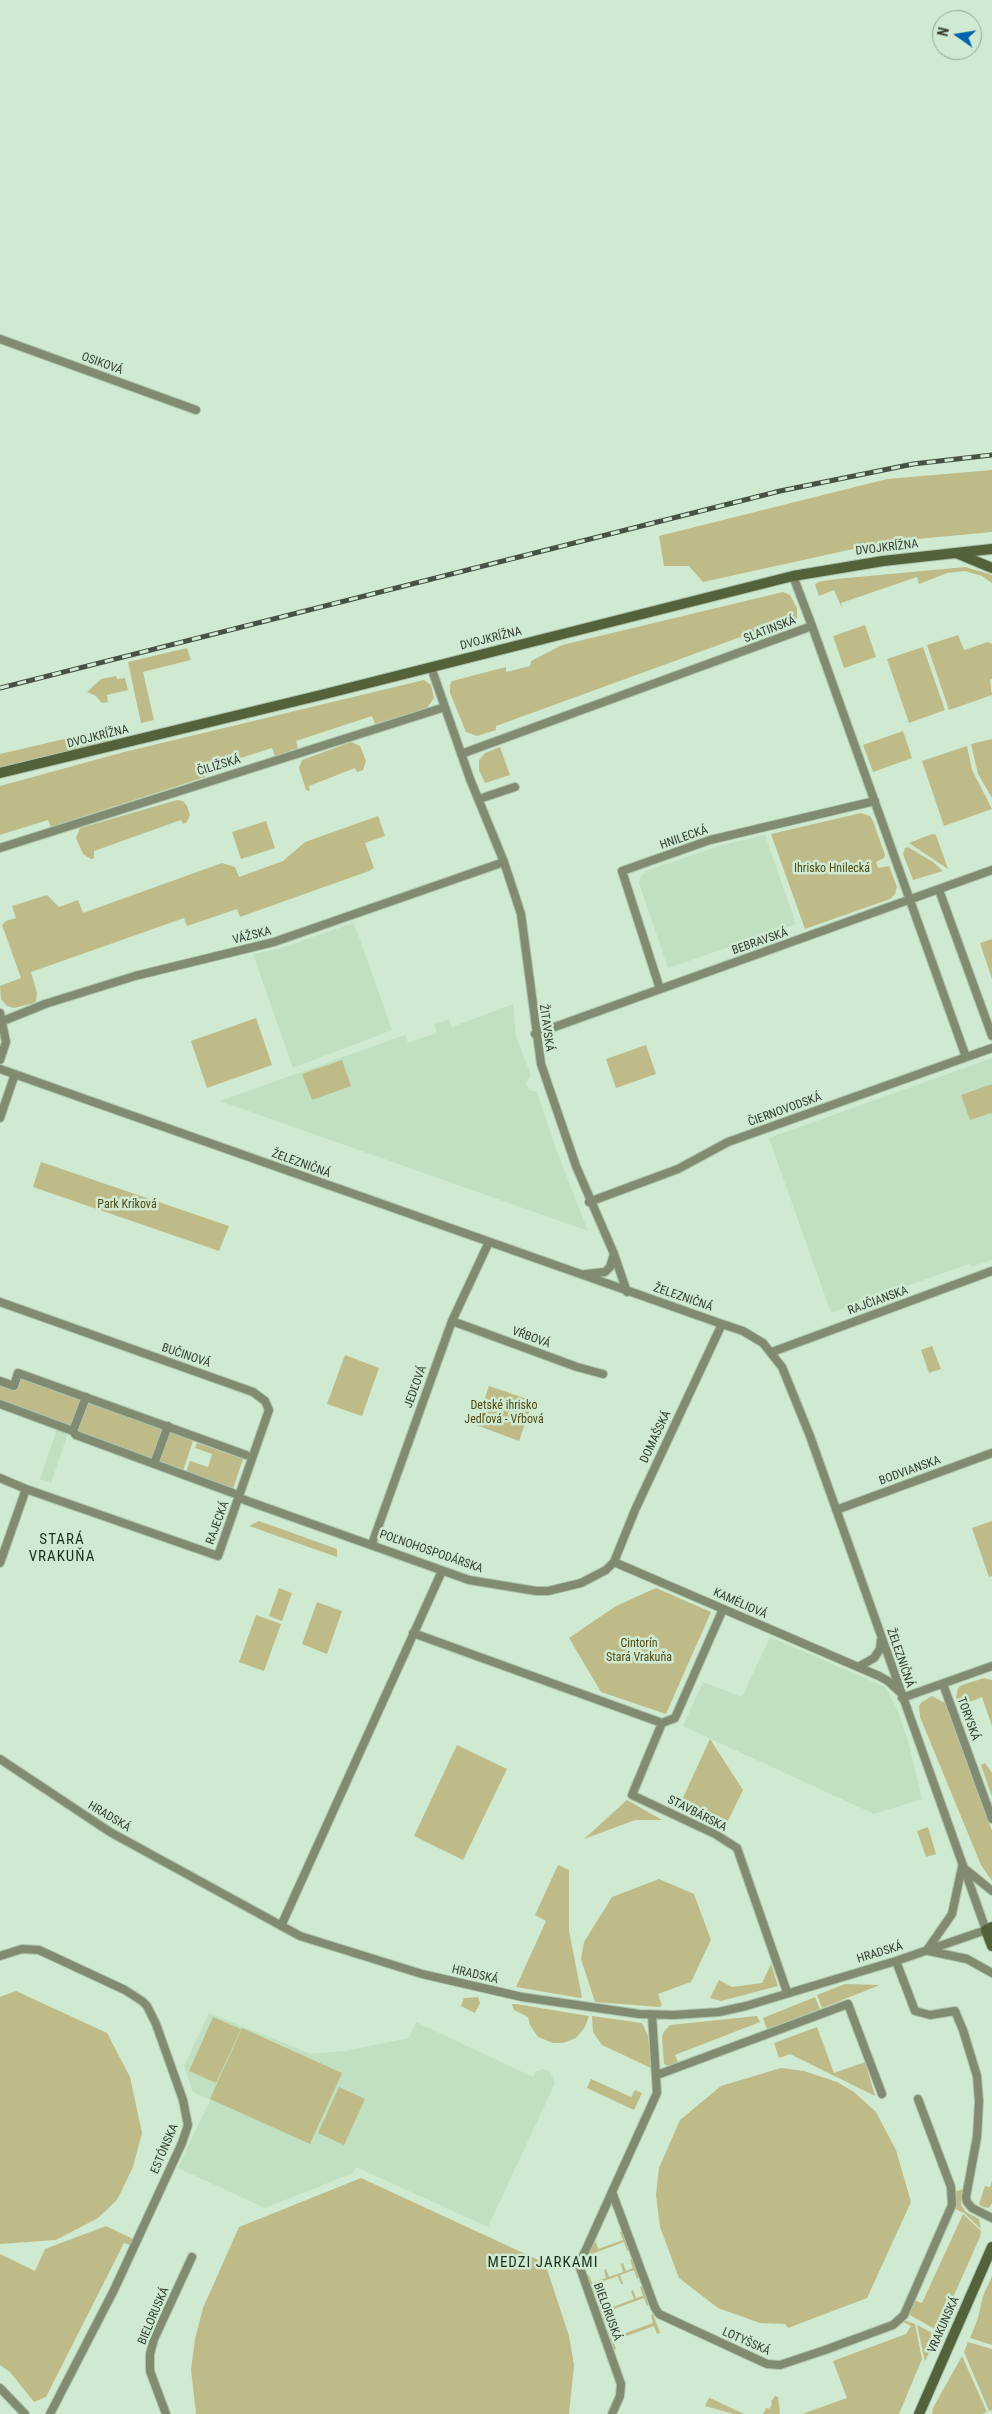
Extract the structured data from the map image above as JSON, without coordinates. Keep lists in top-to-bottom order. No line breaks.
{"streets":{"street":["OSIKOVÁ","DVOJKRÍŽNA","SLATINSKÁ","ČILIŽSKÁ","HNILECKÁ","VÁŽSKA","BEBRAVSKÁ","ŽITAVSKÁ","ČIERNOVODSKÁ","ŽELEZNIČNÁ","RAJČIANSKA","VŔBOVÁ","BUČINOVÁ","JEDĽOVÁ","DOMAŠSKÁ","BODVIANSKA","RAJECKÁ","POĽNOHOSPODÁRSKA","KAMÉLIOVÁ","TORYSKÁ","STAVBÁRSKA","HRADSKÁ","ESTÓNSKA","BIELORUSKÁ","VRAKUNSKÁ","LOTYŠSKÁ"]},"crossings":[["DVOJKRÍŽNA","ŽITAVSKÁ"],["SLATINSKÁ","HNILECKÁ"],["SLATINSKÁ","BEBRAVSKÁ"],["SLATINSKÁ","ŽITAVSKÁ"],["SLATINSKÁ","ČIERNOVODSKÁ"],["ČILIŽSKÁ","ŽITAVSKÁ"],["HNILECKÁ","BEBRAVSKÁ"],["VÁŽSKA","ŽITAVSKÁ"],["BEBRAVSKÁ","ŽITAVSKÁ"],["ŽITAVSKÁ","ČIERNOVODSKÁ"],["ŽITAVSKÁ","ŽELEZNIČNÁ"],["ŽELEZNIČNÁ","RAJČIANSKA"],["ŽELEZNIČNÁ","JEDĽOVÁ"],["ŽELEZNIČNÁ","DOMAŠSKÁ"],["ŽELEZNIČNÁ","BODVIANSKA"],["ŽELEZNIČNÁ","KAMÉLIOVÁ"],["ŽELEZNIČNÁ","HRADSKÁ"],["VŔBOVÁ","JEDĽOVÁ"],["BUČINOVÁ","RAJECKÁ"],["BUČINOVÁ","POĽNOHOSPODÁRSKA"],["JEDĽOVÁ","POĽNOHOSPODÁRSKA"],["DOMAŠSKÁ","POĽNOHOSPODÁRSKA"],["DOMAŠSKÁ","KAMÉLIOVÁ"],["RAJECKÁ","POĽNOHOSPODÁRSKA"],["POĽNOHOSPODÁRSKA","KAMÉLIOVÁ"],["KAMÉLIOVÁ","STAVBÁRSKA"],["STAVBÁRSKA","HRADSKÁ"],["BIELORUSKÁ","LOTYŠSKÁ"]],"districts":["STARÁ VRAKUŇA","MEDZI JARKAMI"],"parks":["Ihrisko Hnilecká","Park Kríková","Detské ihrisko Jedľová - Vŕbová","Cintorín Stará Vrakuňa"],"north":"left"}
